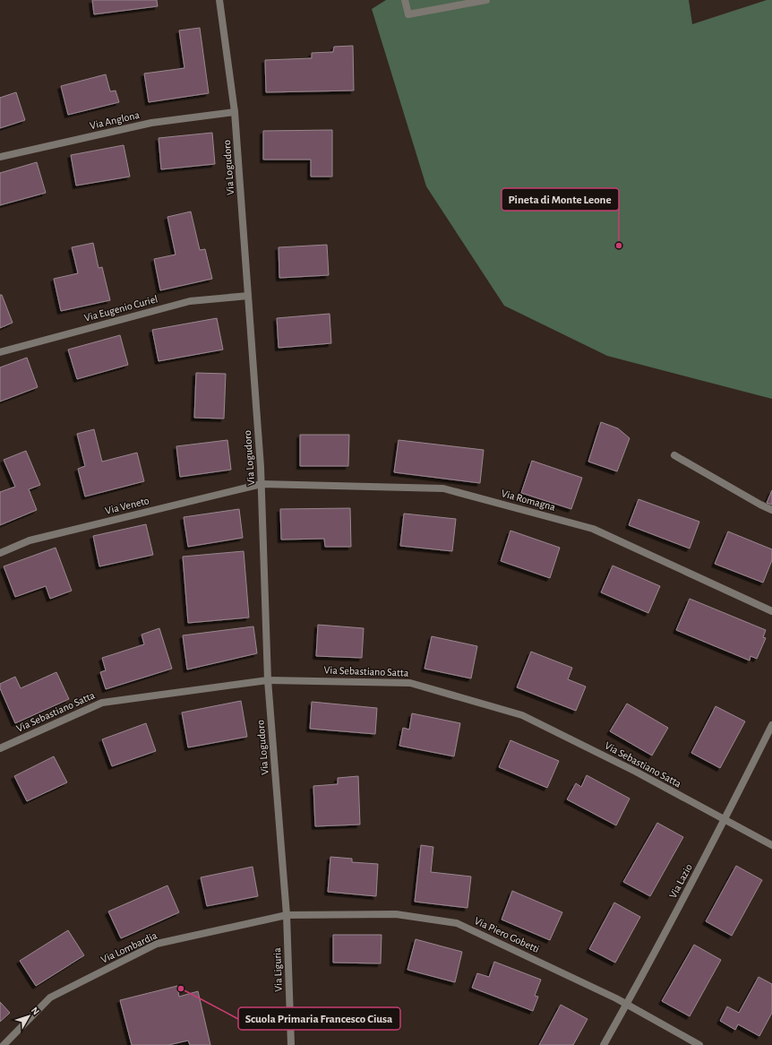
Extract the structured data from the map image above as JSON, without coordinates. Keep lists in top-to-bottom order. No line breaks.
{"streets":{"street":["Via Anglona","Via Logudoro","Via Eugenio Curiel","Via Romagna","Via Veneto","Via Sebastiano Satta","Via Lazio","Via Piero Gobetti","Via Lombardia","Via Liguria"]},"crossings":[["Via Anglona","Via Logudoro"],["Via Logudoro","Via Eugenio Curiel"],["Via Logudoro","Via Romagna"],["Via Logudoro","Via Veneto"],["Via Logudoro","Via Sebastiano Satta"],["Via Logudoro","Via Piero Gobetti"],["Via Logudoro","Via Lombardia"],["Via Logudoro","Via Liguria"],["Via Romagna","Via Veneto"],["Via Sebastiano Satta","Via Lazio"],["Via Lazio","Via Piero Gobetti"],["Via Piero Gobetti","Via Lombardia"],["Via Piero Gobetti","Via Liguria"],["Via Lombardia","Via Liguria"]],"places":["Pineta di Monte Leone","Scuola Primaria Francesco Ciusa"],"north":"top right"}
